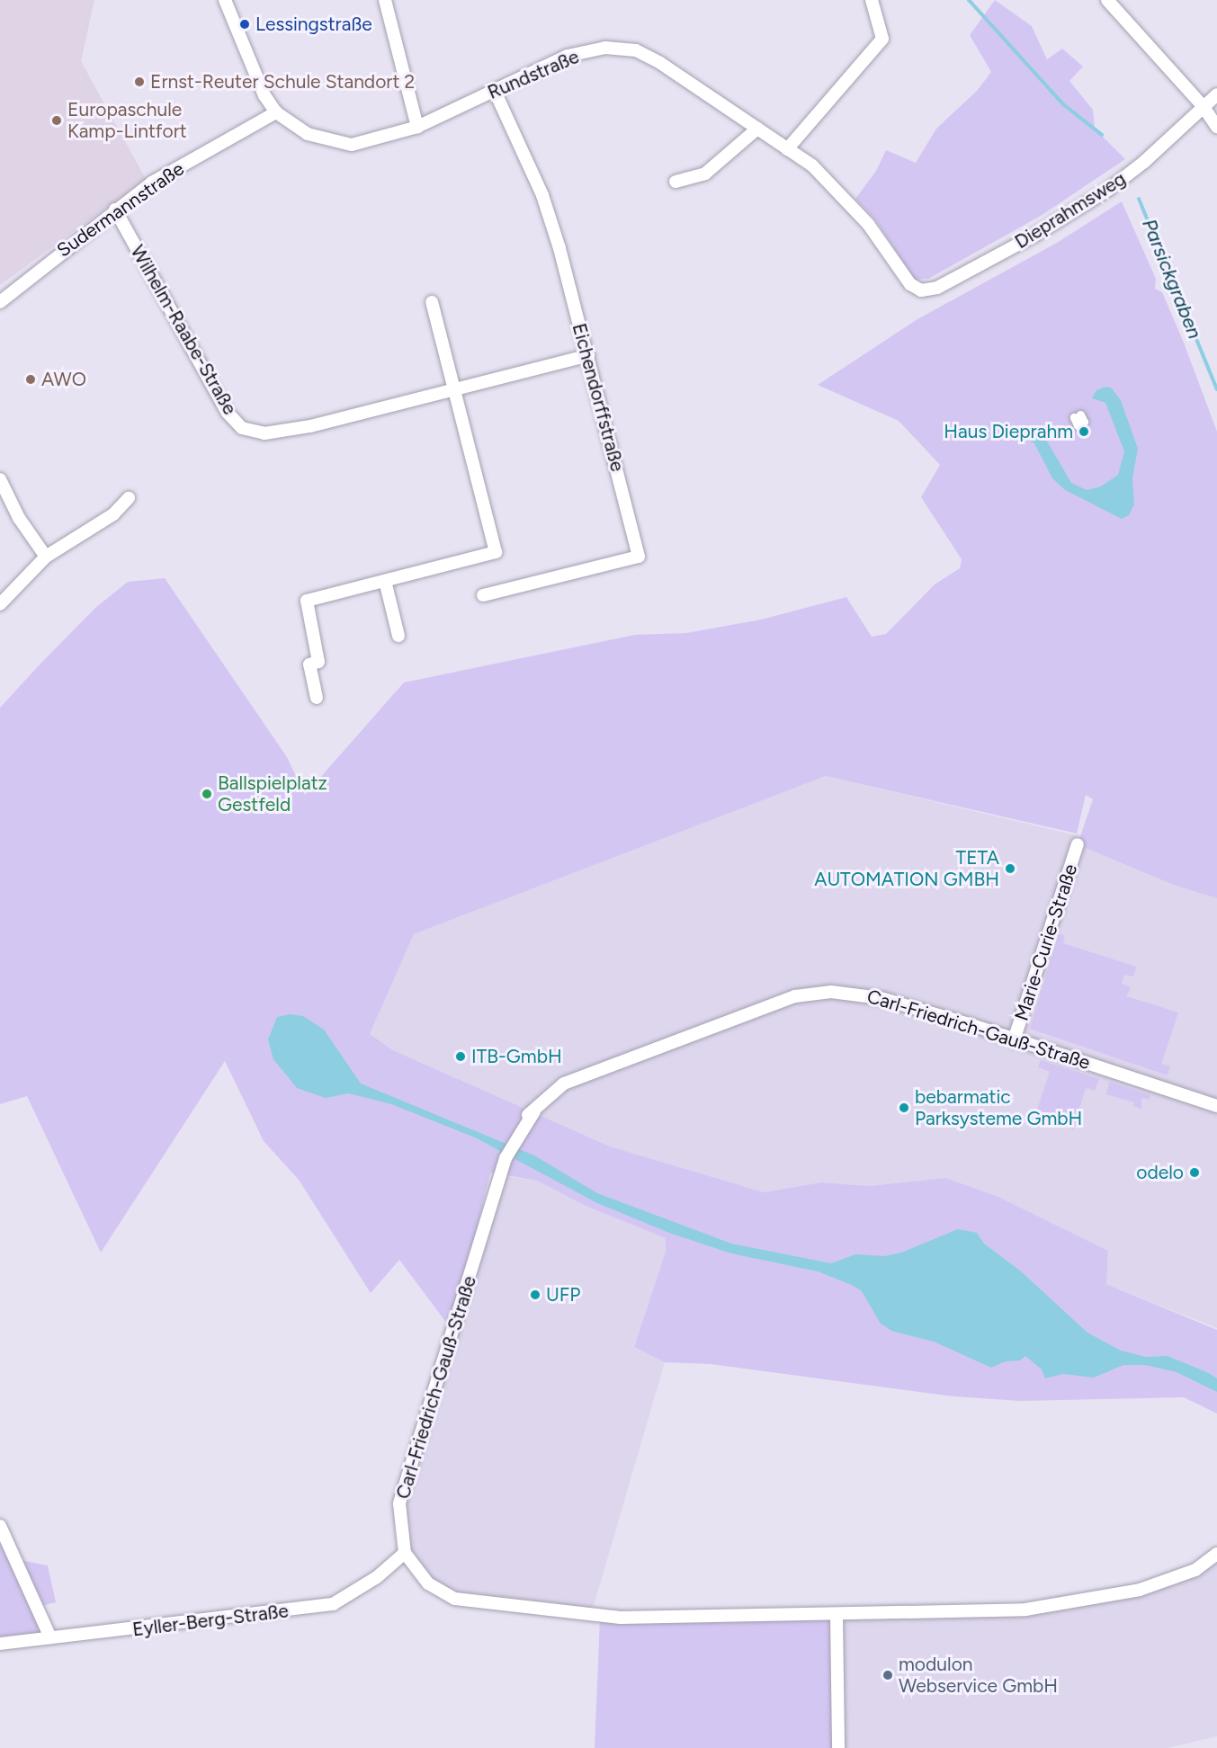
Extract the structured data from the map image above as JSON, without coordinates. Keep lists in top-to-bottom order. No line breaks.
{"streets":{"street":["Rundstraße","Sudermannstraße","Dieprahmsweg","Wilhelm-Raabe-Straße","Eichendorffstraße","Marie-Curie-Straße","Carl-Friedrich-Gauß-Straße","Eyller-Berg-Straße"]},"crossings":[["Rundstraße","Sudermannstraße"],["Rundstraße","Dieprahmsweg"],["Rundstraße","Eichendorffstraße"],["Sudermannstraße","Wilhelm-Raabe-Straße"],["Wilhelm-Raabe-Straße","Eichendorffstraße"],["Marie-Curie-Straße","Carl-Friedrich-Gauß-Straße"],["Carl-Friedrich-Gauß-Straße","Eyller-Berg-Straße"]],"water":["Parsickgraben"],"places":["Lessingstraße","Ernst-Reuter Schule Standort 2","Europaschule Kamp-Lintfort","AWO","Haus Dieprahm","Ballspielplatz Gestfeld","TETA AUTOMATION GMBH","ITB-GmbH","bebarmatic Parksysteme GmbH","odelo","UFP","modulon Webservice GmbH"]}
